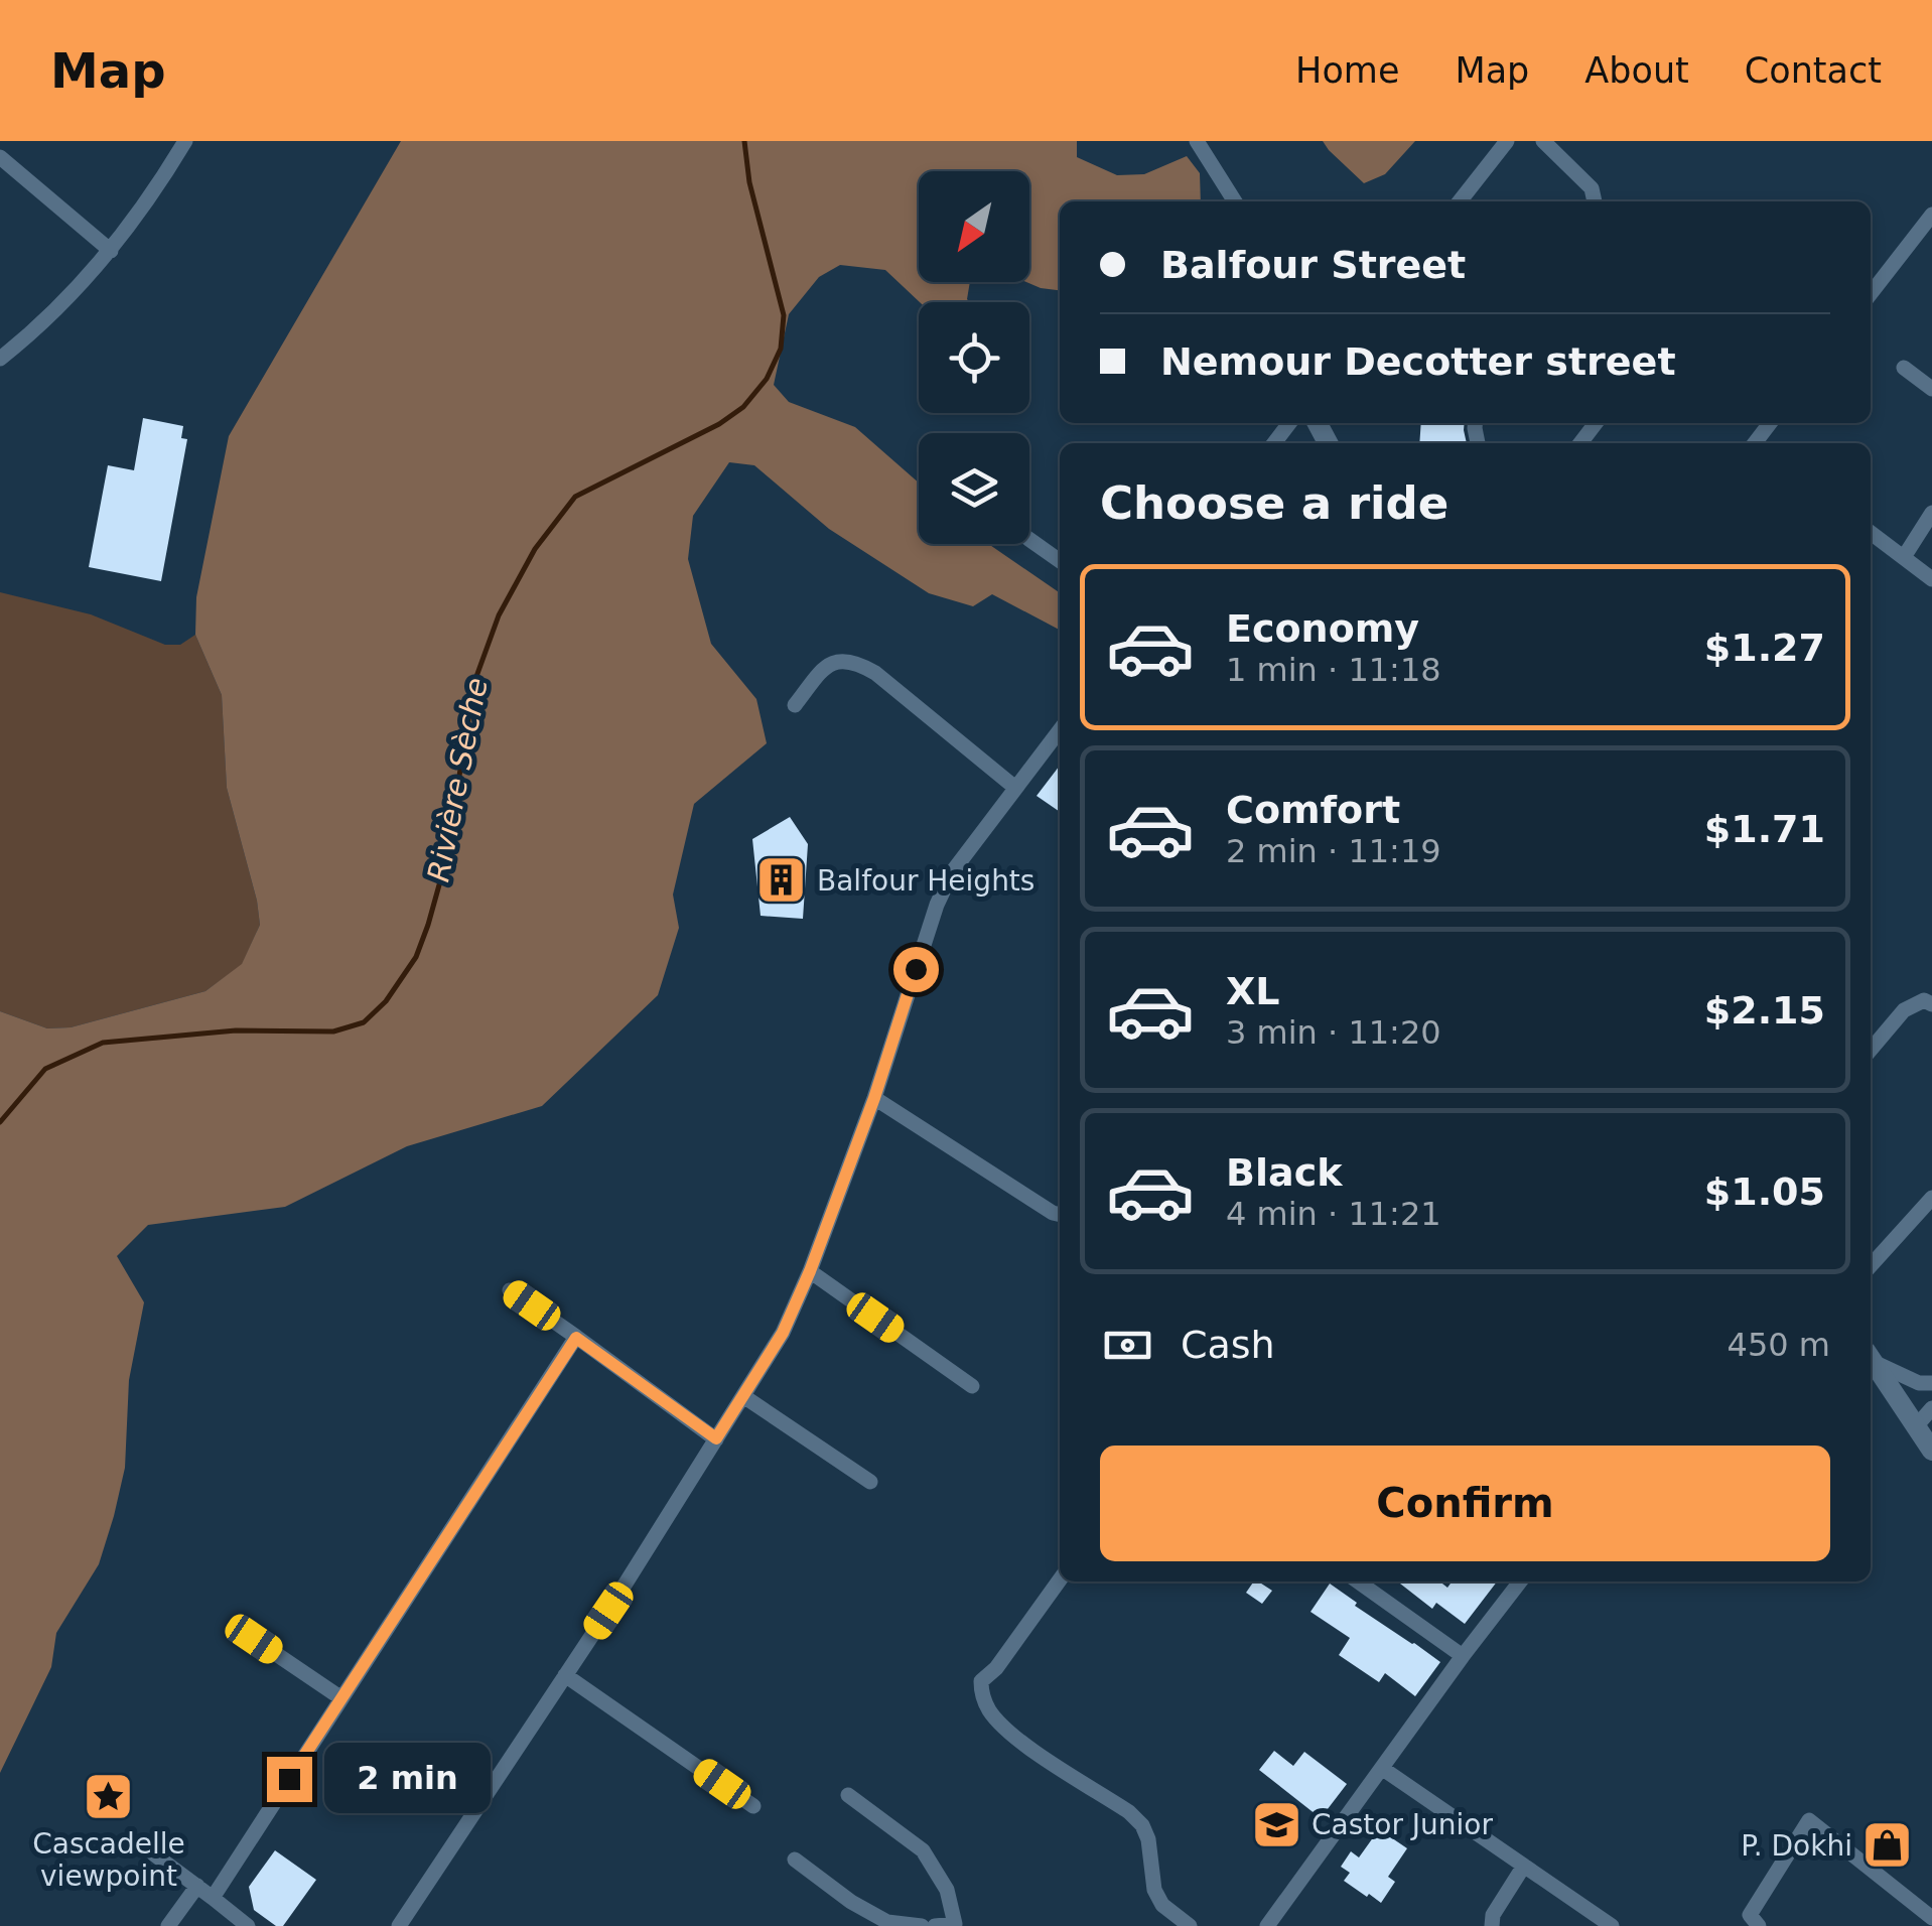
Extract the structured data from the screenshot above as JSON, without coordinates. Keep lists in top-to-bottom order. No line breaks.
{"water":["Rivière Sèche"],"places":{"building":["Balfour Heights"],"place":["Cascadelle viewpoint"],"school or university":["Castor Junior"],"shop":["P. Dokhi"]},"north":"bottom left","page":{"header":"Map","nav":["Home","Map","About","Contact"],"banner":["Balfour Street","Nemour Decotter street"],"heading":"Choose a ride","list":[{"name":"Economy","note":"1 min · 11:18","value":"$1.27"},{"name":"Comfort","note":"2 min · 11:19","value":"$1.71"},{"name":"XL","note":"3 min · 11:20","value":"$2.15"},{"name":"Black","note":"4 min · 11:21","value":"$1.05"}],"pay":["Cash","450 m"],"buttons":"Confirm","bubble":"2 min"}}
